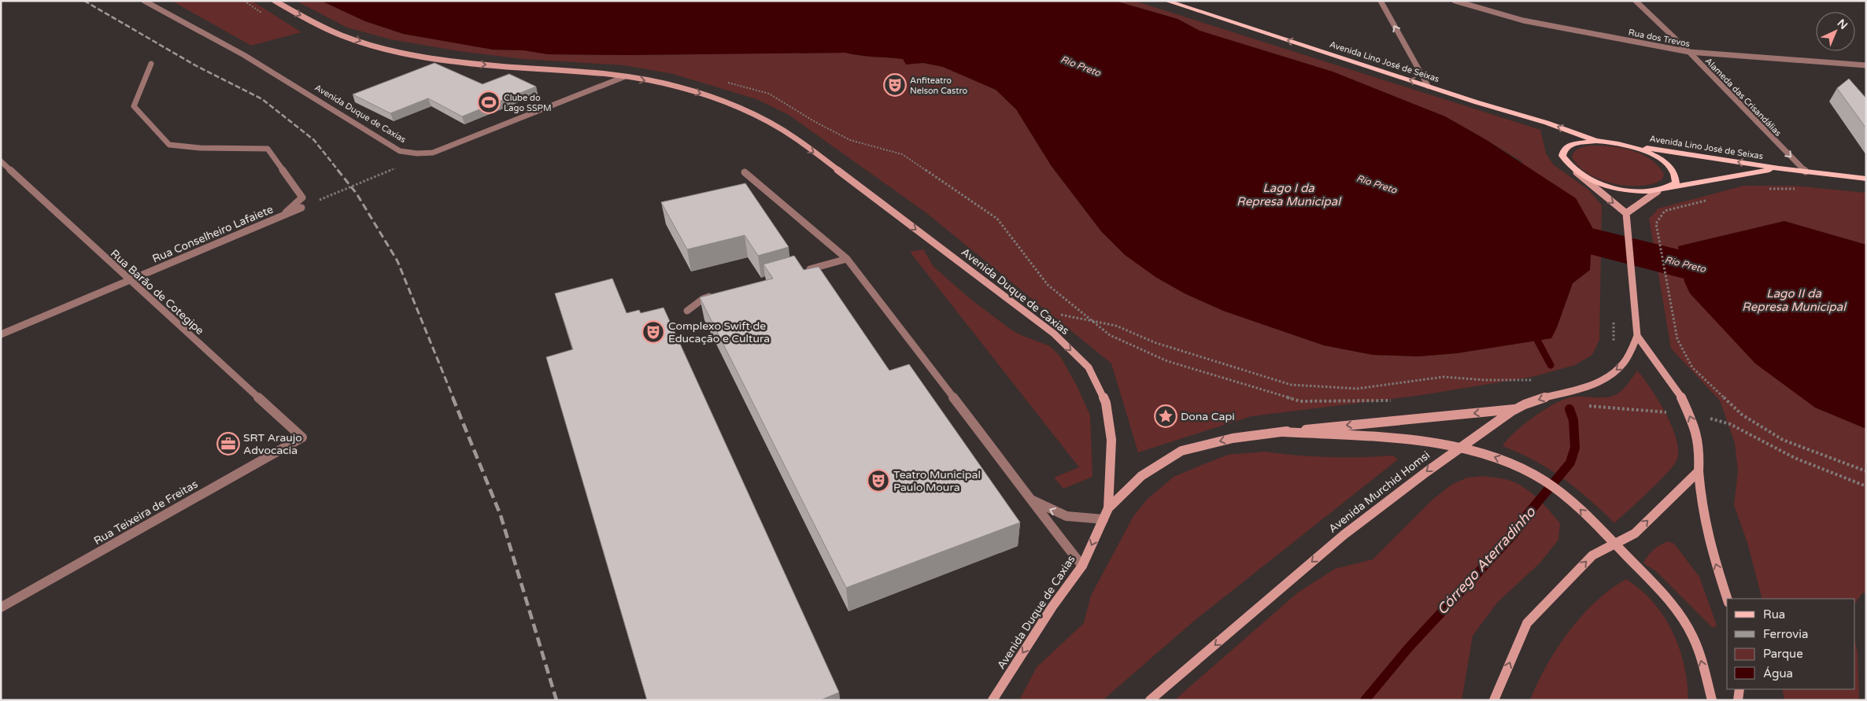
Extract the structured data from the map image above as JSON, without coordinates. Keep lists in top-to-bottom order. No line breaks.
{"streets":{"main road":["Avenida Lino José de Seixas","Avenida Duque de Caxias","Avenida Murchid Homsi"],"street":["Rua dos Trevos","Alameda das Crisandálias","Rua Conselheiro Lafaiete","Rua Barão de Cotegipe","Rua Teixeira de Freitas"]},"crossings":[["Rua dos Trevos","Alameda das Crisandálias"],["Avenida Lino José de Seixas","Alameda das Crisandálias"],["Rua Conselheiro Lafaiete","Rua Barão de Cotegipe"],["Rua Barão de Cotegipe","Rua Teixeira de Freitas"]],"one_way":["Avenida Lino José de Seixas","Alameda das Crisandálias","Avenida Murchid Homsi"],"water":["Rio Preto","Lago I da Represa Municipal","Lago II da Represa Municipal","Córrego Aterradinho"],"places":{"theatre":["Anfiteatro Nelson Castro","Complexo Swift de Educação e Cultura","Teatro Municipal Paulo Moura"],"sports":["Clube do Lago SSPM"],"place":["Dona Capi"],"office":["SRT Araujo Advocacia"]},"legend":["Rua","Ferrovia","Parque","Água"],"north":"top right"}
